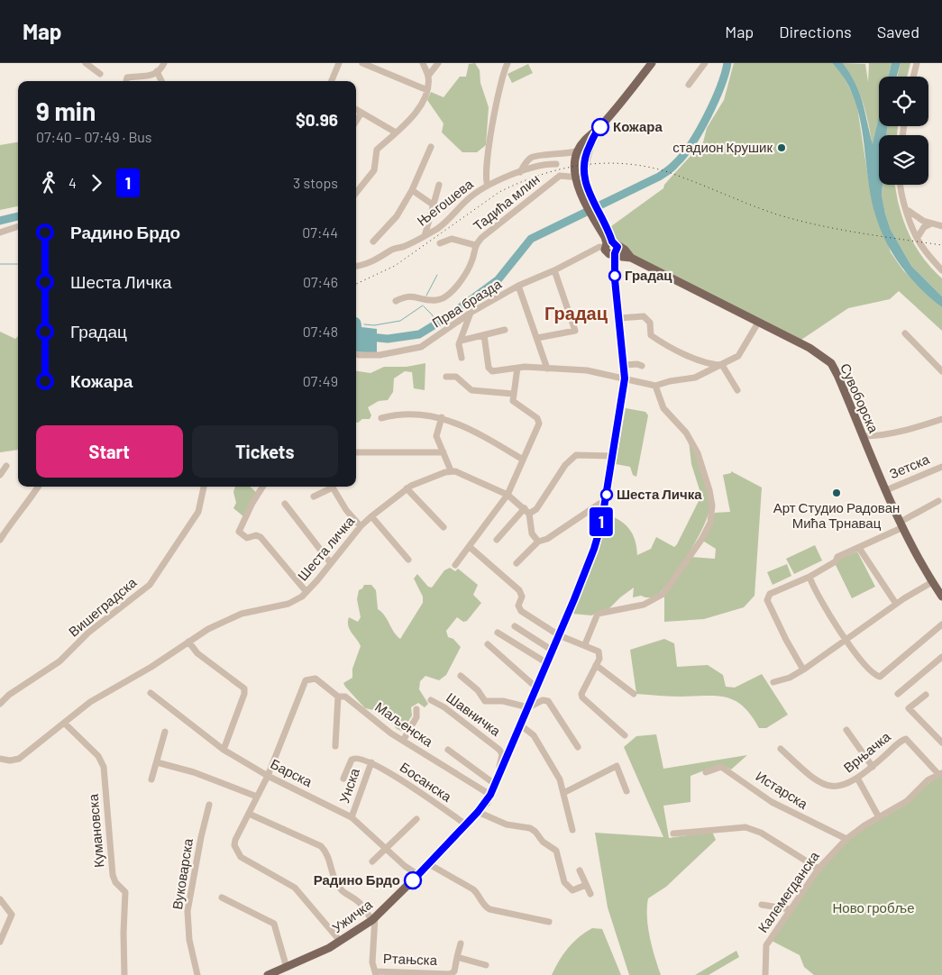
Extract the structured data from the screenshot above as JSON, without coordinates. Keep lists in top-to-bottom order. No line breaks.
{"streets":{"main road":["Сувоборска","Ужичка"],"street":["Његошева","Тадића млин","Прва бразда","Зетска","Шеста личка","Вишеградска","Шавничка","Маљенска","Врњачка","Барска","Босанска","Унска","Истарска","Кумановска","Вуковарска","Калемегданска","Ртањска"]},"crossings":[["Прва бразда","Сувоборска"],["Прва бразда","Ужичка"],["Сувоборска","Зетска"],["Сувоборска","Ужичка"],["Шеста личка","Кумановска"],["Шавничка","Ужичка"],["Маљенска","Барска"],["Маљенска","Ужичка"],["Врњачка","Калемегданска"],["Барска","Унска"],["Барска","Ужичка"],["Босанска","Унска"],["Босанска","Ужичка"],["Истарска","Калемегданска"]],"districts":["Градац"],"parks":["Ново гробље"],"places":["Кожара","стадион Крушик","Градац","Арт Студио Радован Мића Трнавац","Шеста Личка","Радино Брдо"],"lines":["bus line 1"],"page":{"header":"Map","nav":["Map","Directions","Saved"],"on_map":"1","heading":["9 min","07:40 – 07:49 · Bus","$0.96"],"legs":["4","1","3 stops"],"list":[{"name":"Радино Брдо","value":"07:44"},{"name":"Шеста Личка","value":"07:46"},{"name":"Градац","value":"07:48"},{"name":"Кожара","value":"07:49"}],"buttons":["Start","Tickets"]}}
